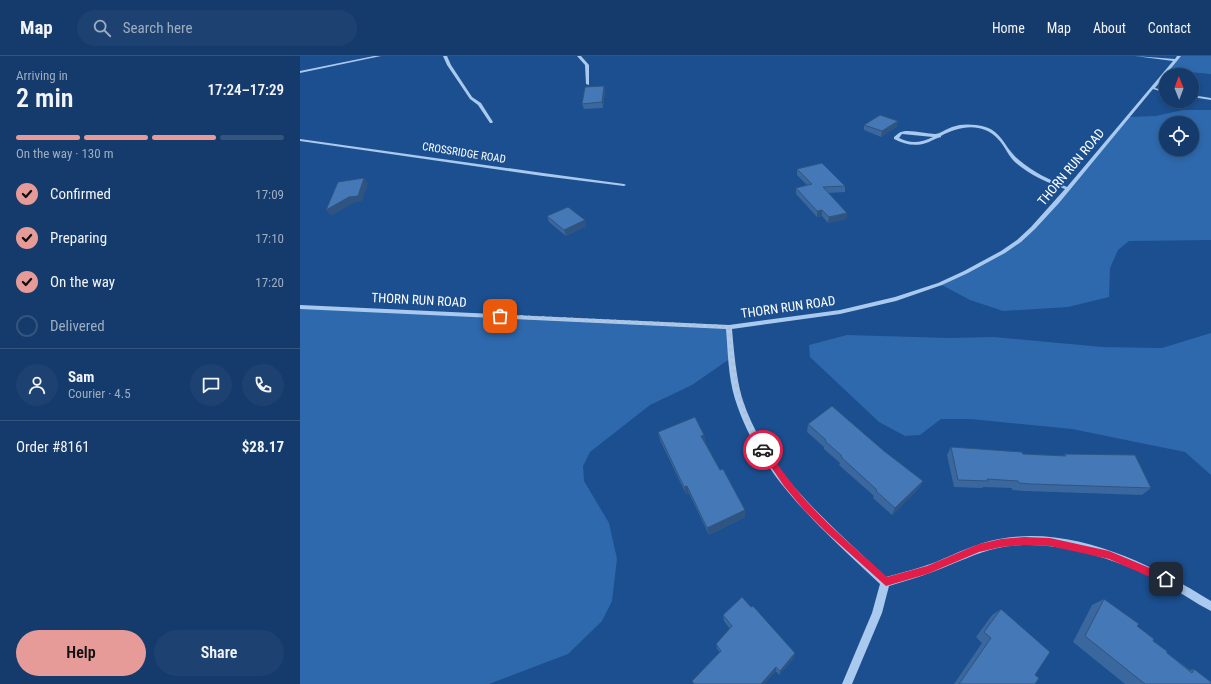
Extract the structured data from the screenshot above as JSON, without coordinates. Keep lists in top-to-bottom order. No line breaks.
{"streets":{"street":["CROSSRIDGE ROAD","THORN RUN ROAD"]},"north":"top","page":{"header":"Map","search":"Search here","nav":["Home","Map","About","Contact"],"heading":["2 min","Arriving in","17:24–17:29"],"panel":["Sam","Courier · 4.5","Order #8161","$28.17"],"bar":"On the way · 130 m","list":[["Confirmed","17:09"],["Preparing","17:10"],["On the way","17:20"],"Delivered"],"buttons":["Help","Share"]}}
